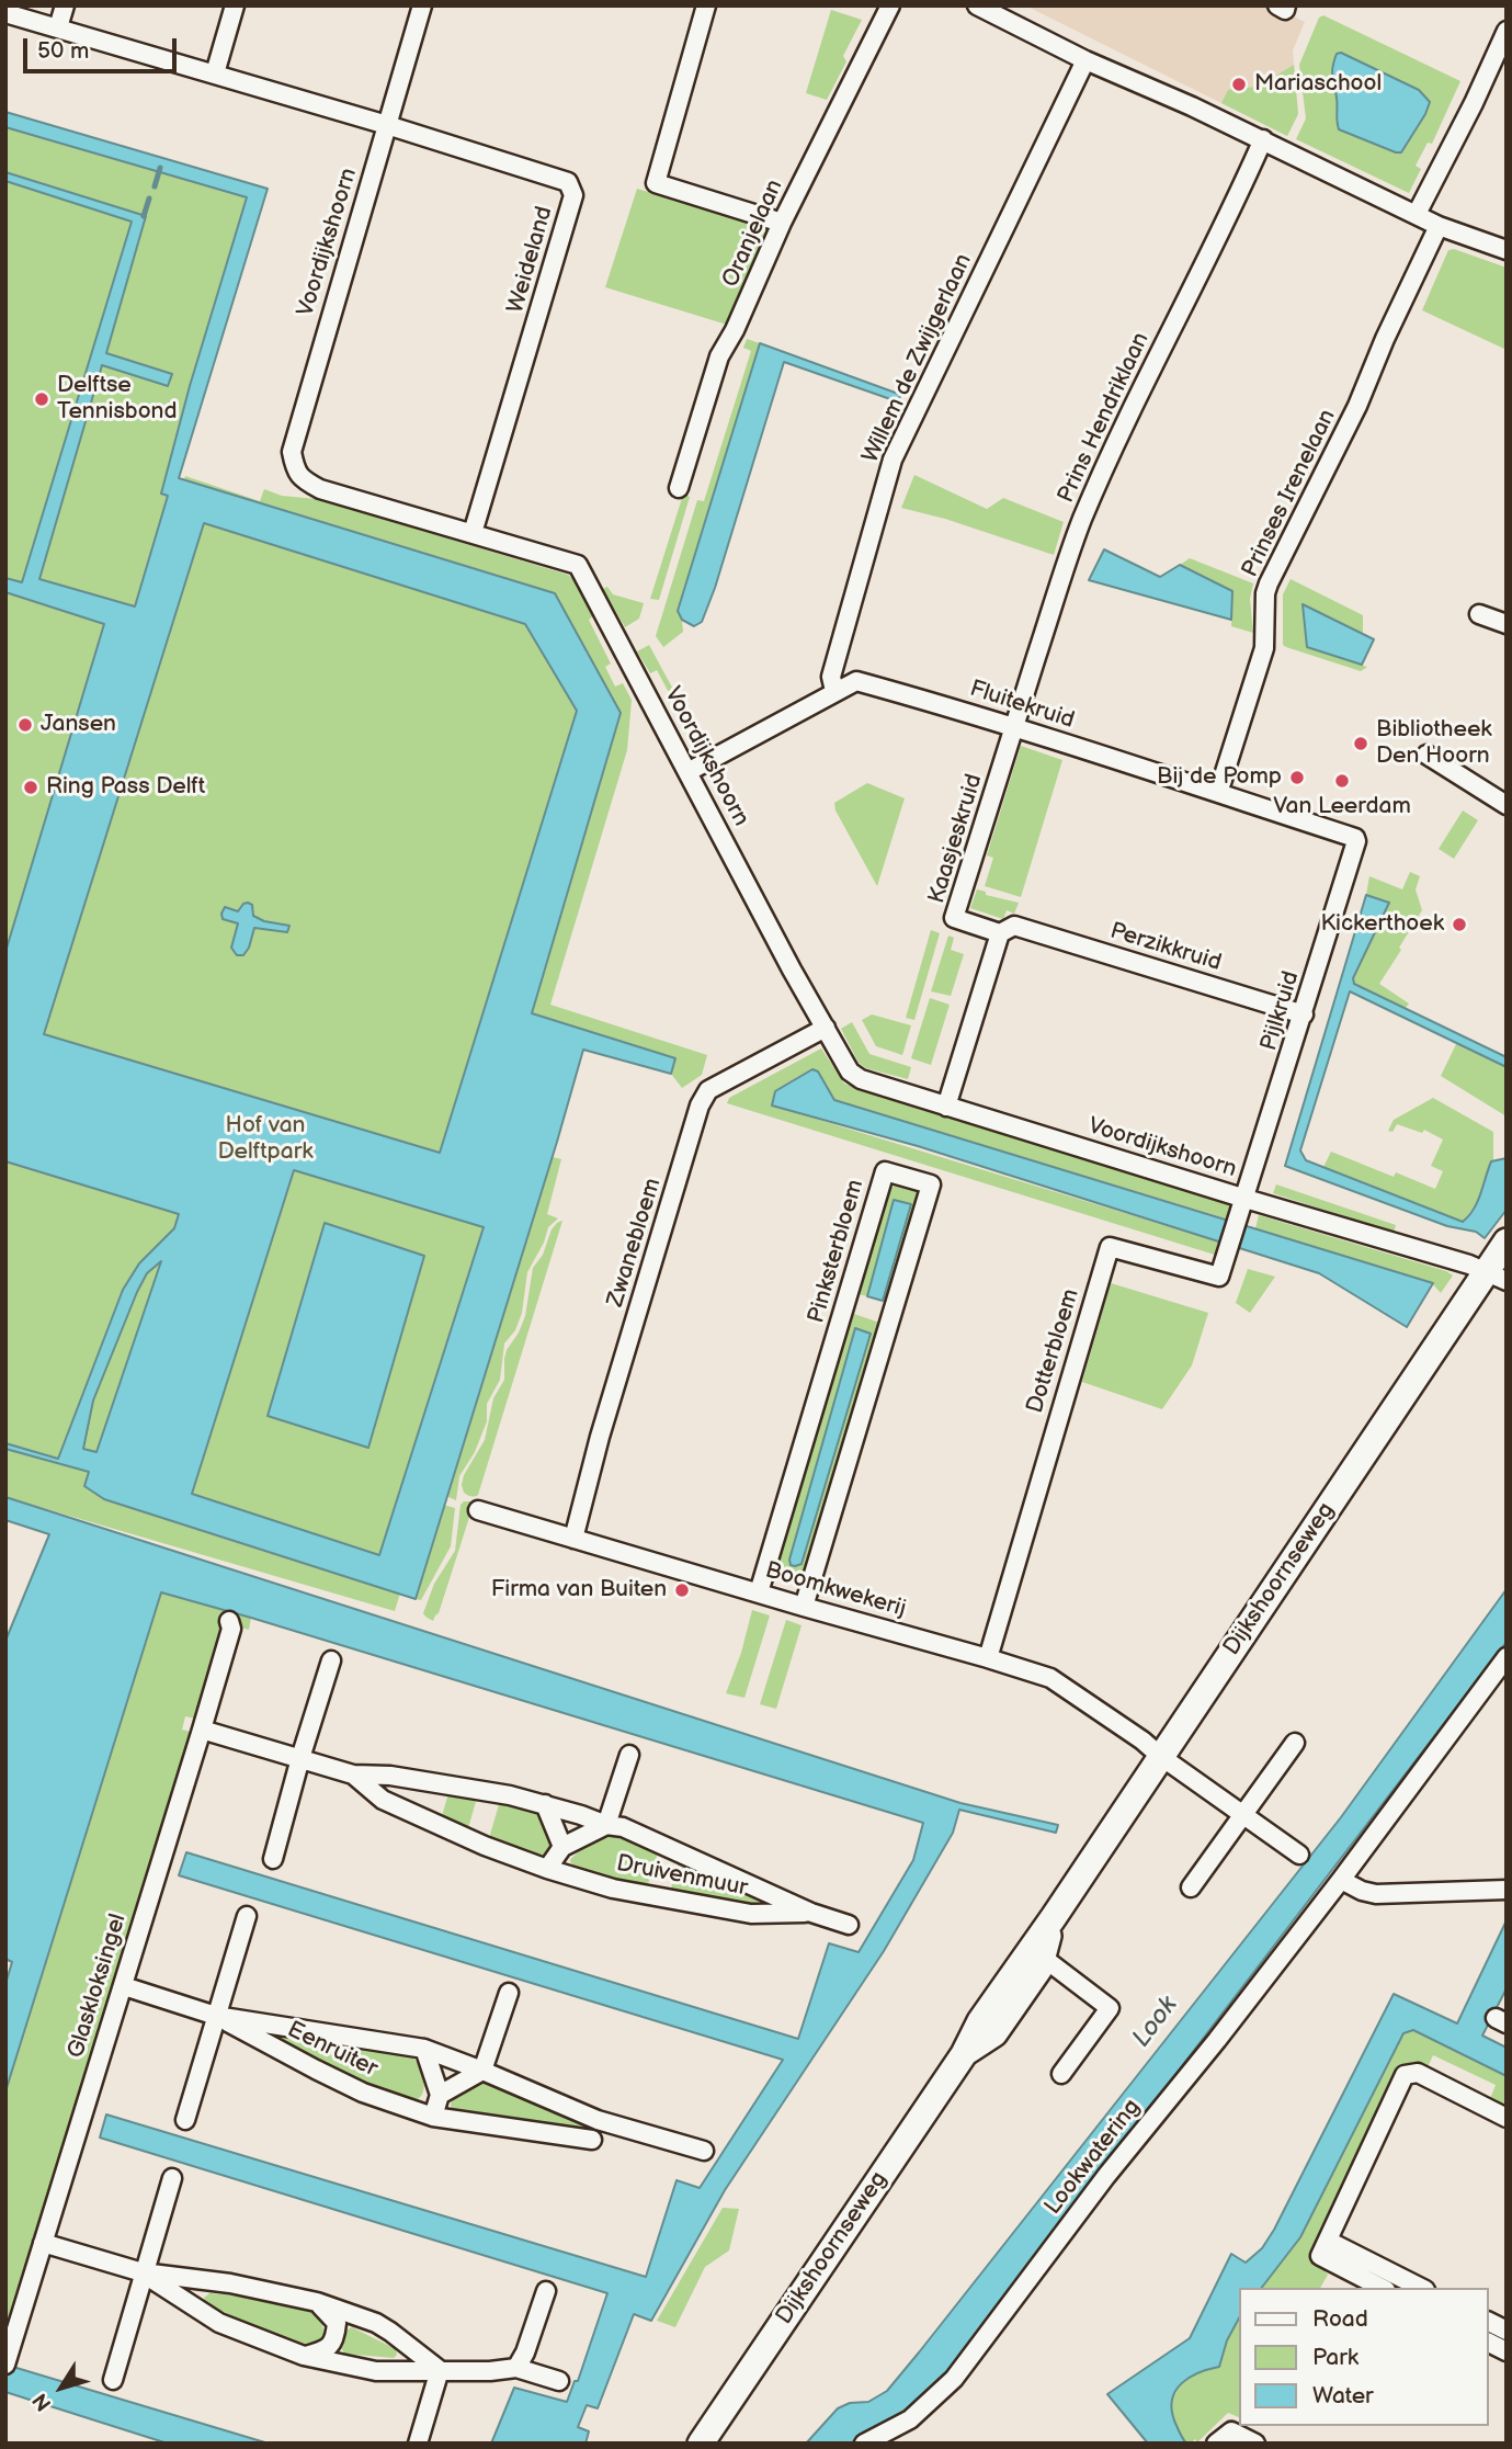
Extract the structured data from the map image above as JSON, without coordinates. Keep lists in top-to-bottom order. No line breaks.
{"streets":{"street":["Oranjelaan","Voordijkshoorn","Weideland","Willem de Zwijgerlaan","Prins Hendriklaan","Prinses Irenelaan","Fluitekruid","Kaasjeskruid","Perzikkruid","Pijlkruid","Zwanebloem","Pinksterbloem","Dotterbloem","Dijkshoornseweg","Boomkwekerij","Druivenmuur","Glaskloksingel","Eenruiter","Lookwatering"]},"crossings":[["Voordijkshoorn","Weideland"],["Voordijkshoorn","Fluitekruid"],["Voordijkshoorn","Pijlkruid"],["Voordijkshoorn","Zwanebloem"],["Voordijkshoorn","Dotterbloem"],["Voordijkshoorn","Dijkshoornseweg"],["Willem de Zwijgerlaan","Fluitekruid"],["Prins Hendriklaan","Fluitekruid"],["Prins Hendriklaan","Kaasjeskruid"],["Prinses Irenelaan","Fluitekruid"],["Fluitekruid","Kaasjeskruid"],["Fluitekruid","Pijlkruid"],["Kaasjeskruid","Perzikkruid"],["Perzikkruid","Pijlkruid"],["Pijlkruid","Dotterbloem"],["Zwanebloem","Boomkwekerij"],["Pinksterbloem","Boomkwekerij"],["Dotterbloem","Boomkwekerij"],["Dijkshoornseweg","Boomkwekerij"],["Druivenmuur","Glaskloksingel"],["Glaskloksingel","Eenruiter"]],"water":["Look"],"parks":["Hof van Delftpark"],"places":["Mariaschool","Delftse Tennisbond","Jansen","Bibliotheek Den Hoorn","Bij de Pomp","Van Leerdam","Ring Pass Delft","Kickerthoek","Firma van Buiten"],"legend":["Road","Park","Water"],"scale_bar":"50 m","north":"bottom left"}
